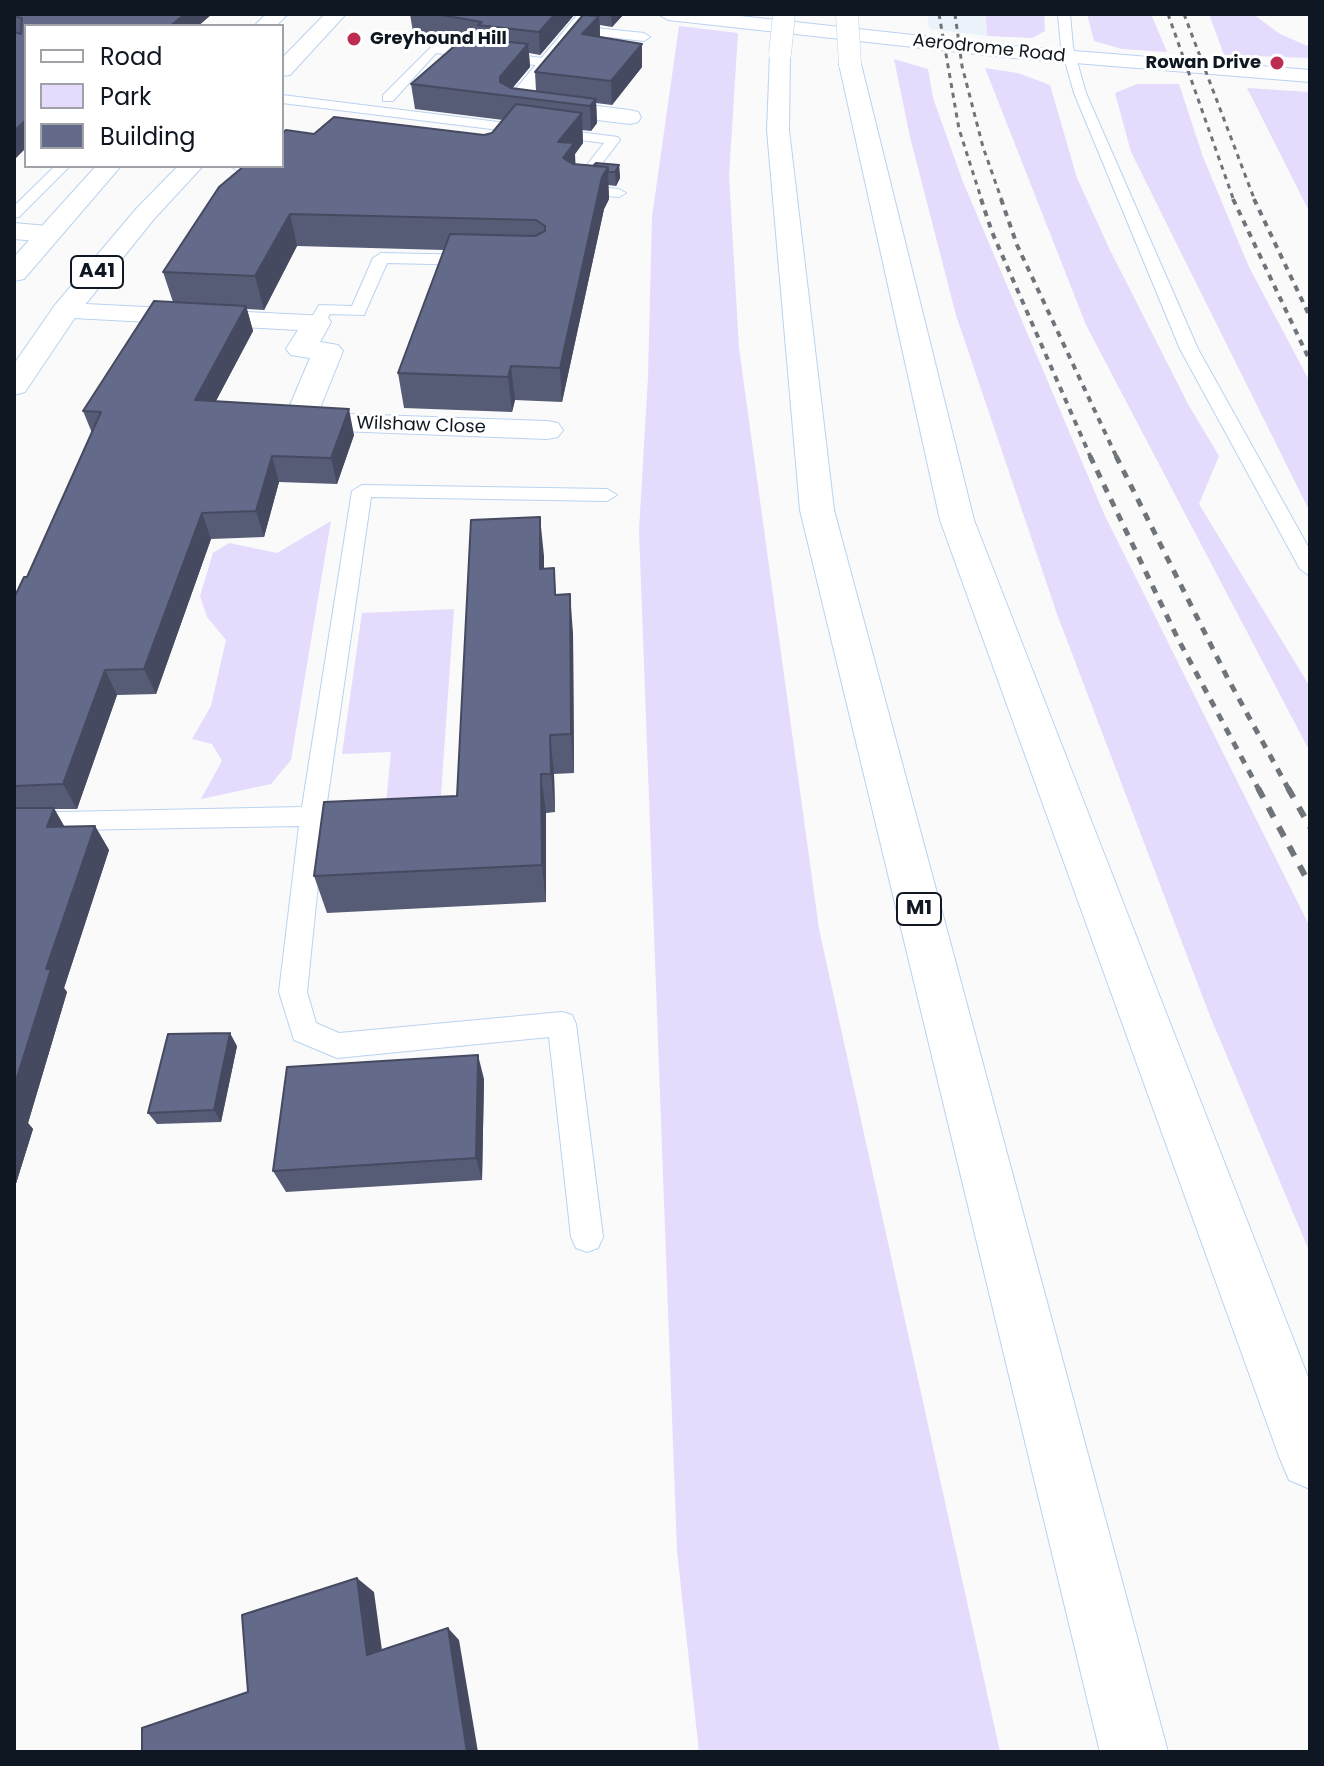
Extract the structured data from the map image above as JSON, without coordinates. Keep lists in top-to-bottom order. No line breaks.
{"streets":{"main road":["Aerodrome Road","A41","Wilshaw Close","M1"]},"places":["Greyhound Hill","Rowan Drive"],"legend":["Road","Park","Building"]}
